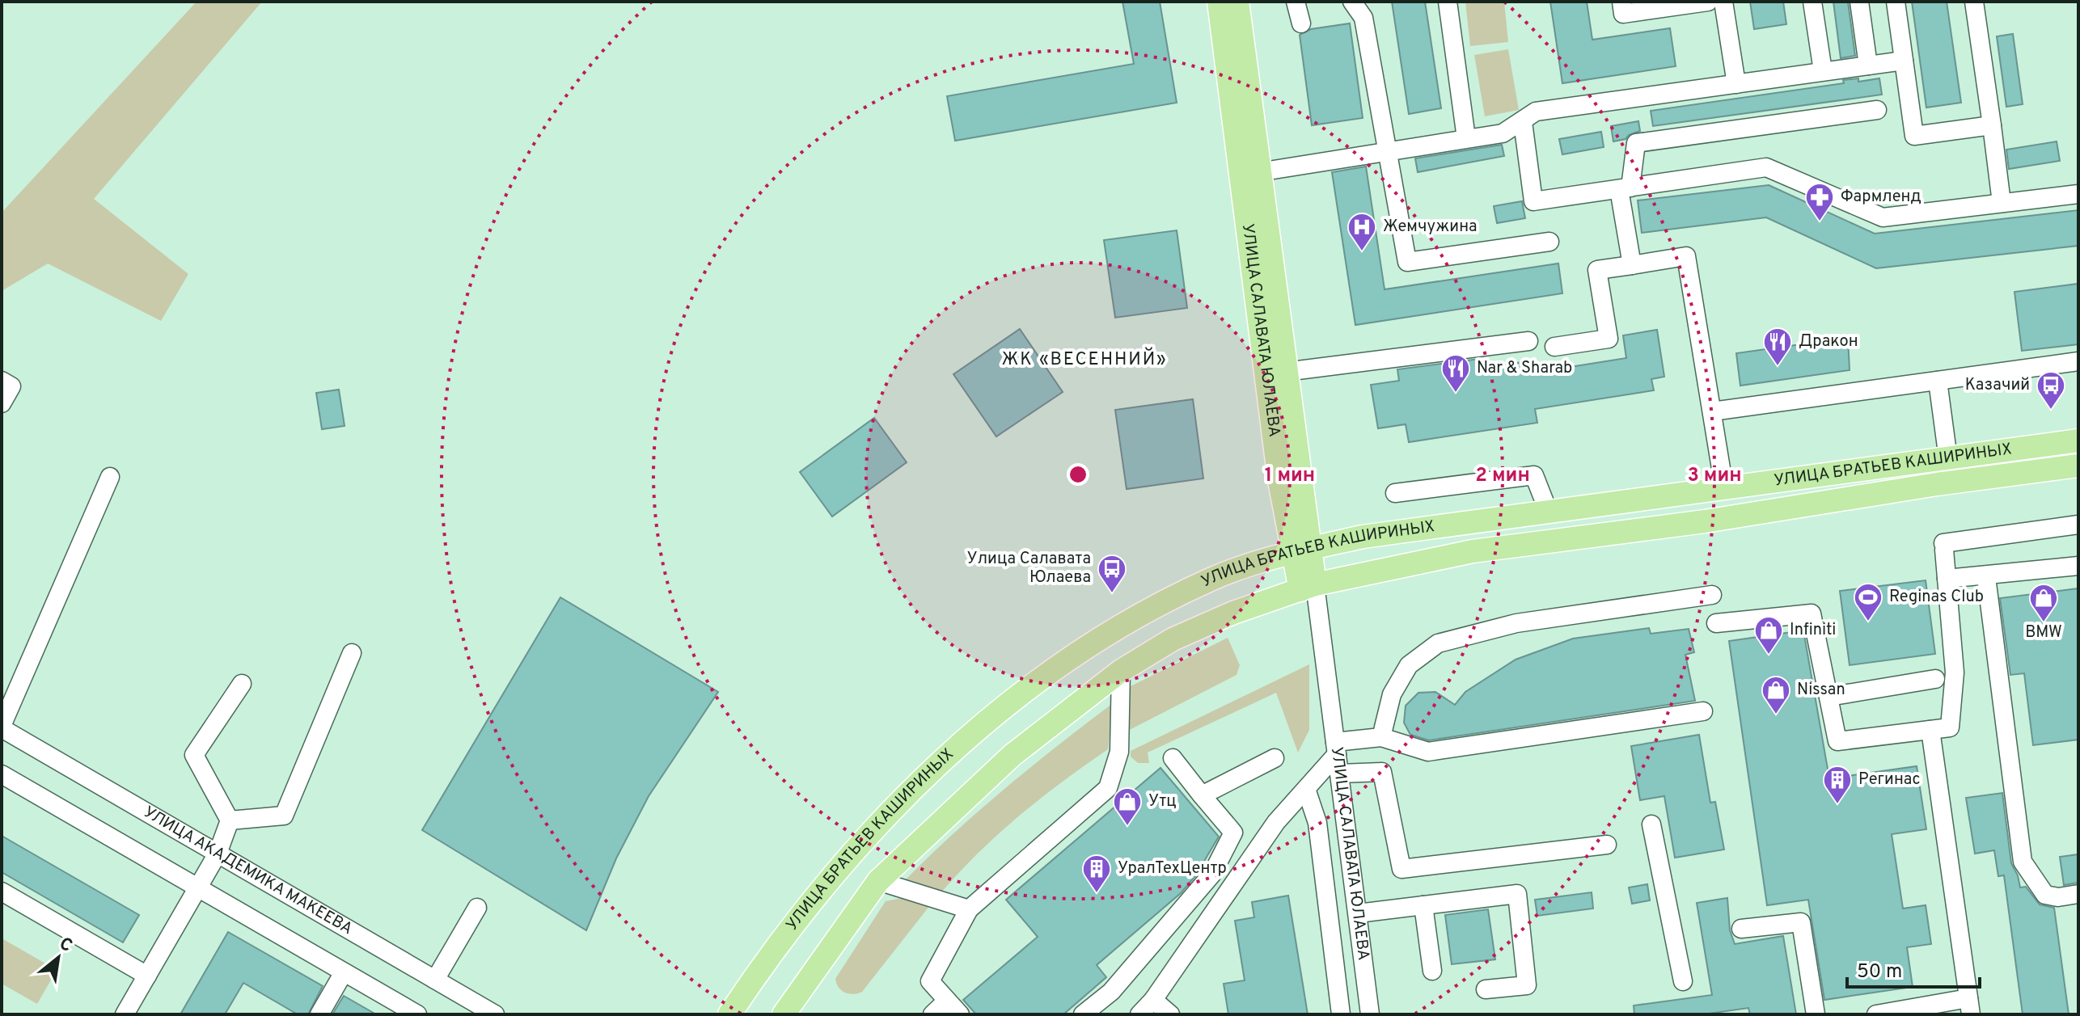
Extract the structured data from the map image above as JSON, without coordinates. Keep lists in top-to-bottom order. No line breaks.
{"streets":{"main road":["УЛИЦА САЛАВАТА ЮЛАЕВА","УЛИЦА БРАТЬЕВ КАШИРИНЫХ"],"street":["УЛИЦА АКАДЕМИКА МАКЕЕВА"]},"crossings":[["УЛИЦА САЛАВАТА ЮЛАЕВА","УЛИЦА БРАТЬЕВ КАШИРИНЫХ"]],"districts":["ЖК «ВЕСЕННИЙ»"],"places":{"pharmacy":["Фармленд"],"hospital":["Жемчужина"],"restaurant":["Дракон","Nar & Sharab"],"bus stop":["Казачий","Улица Салавата Юлаева"],"sports":["Reginas Club"],"shop":["BMW","Infiniti","Nissan","Утц"],"building":["Регинас","УралТехЦентр"]},"scale_bar":"50 m","north":"top right","rings":["1 мин","2 мин","3 мин"]}
